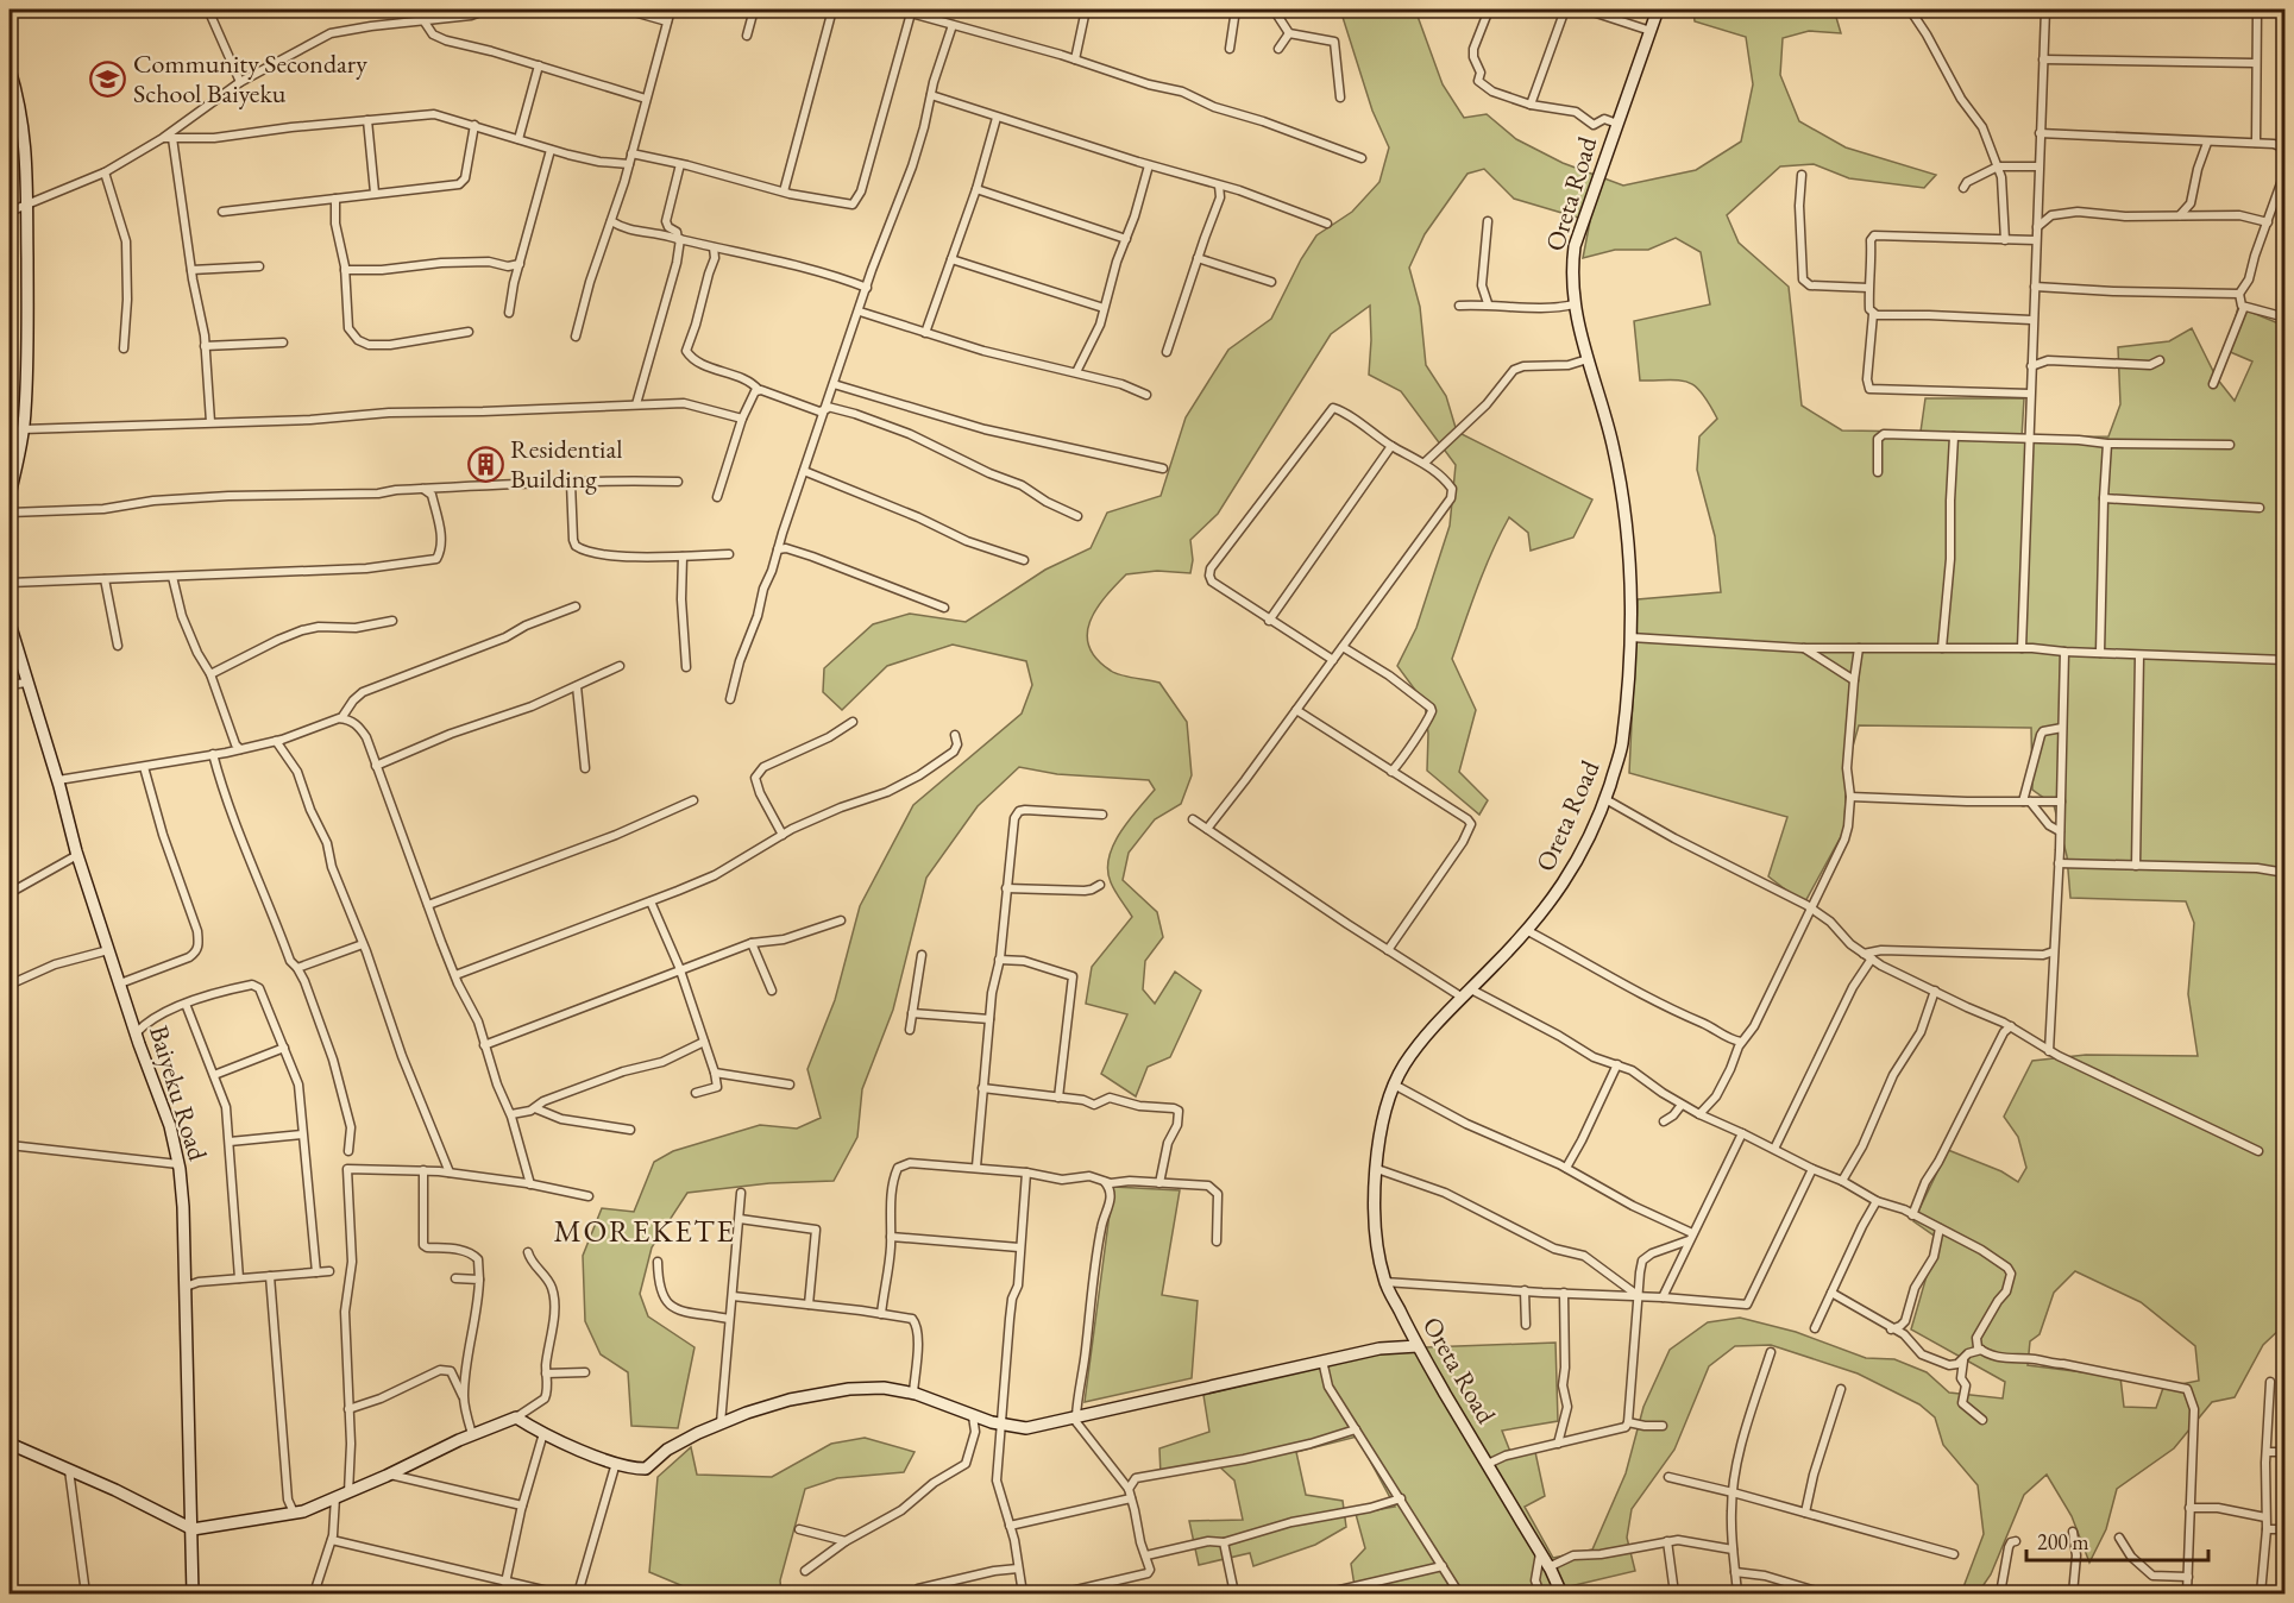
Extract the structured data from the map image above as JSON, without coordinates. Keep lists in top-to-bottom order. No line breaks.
{"streets":{"street":["Oreta Road","Baiyeku Road"]},"districts":["MOREKETE"],"places":{"school or university":["Community Secondary School Baiyeku"],"building":["Residential Building"]},"scale_bar":"200 m"}
